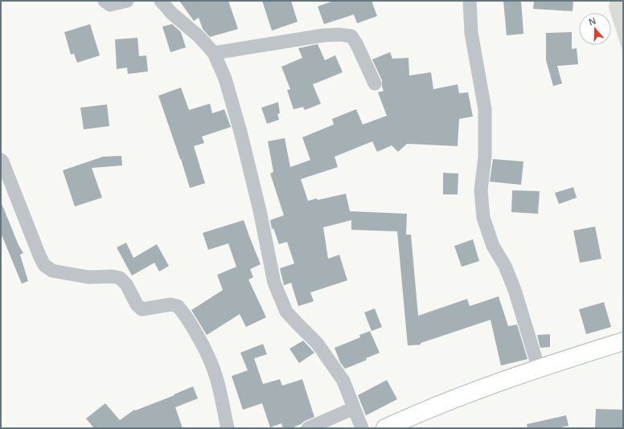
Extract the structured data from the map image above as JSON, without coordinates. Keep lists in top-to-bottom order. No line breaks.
{"north":"top"}
